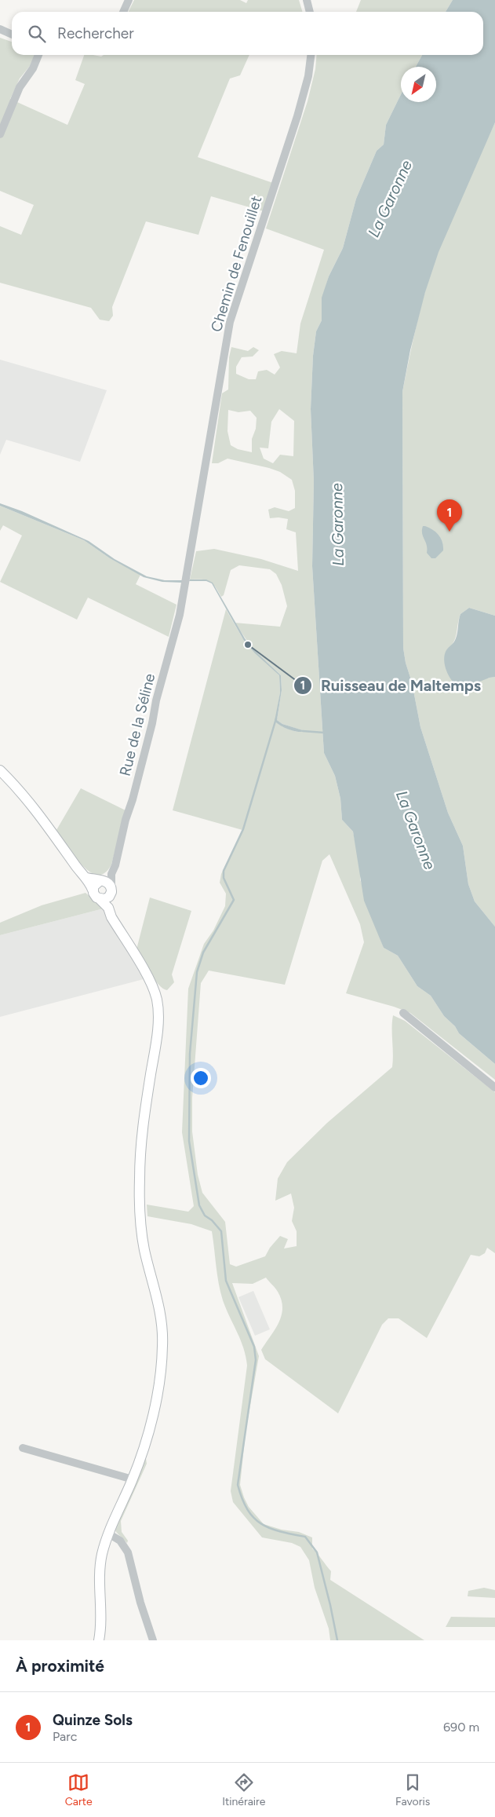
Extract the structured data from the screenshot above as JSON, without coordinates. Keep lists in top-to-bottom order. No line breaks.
{"streets":{"street":["Chemin de Fenouillet","Rue de la Séline"]},"crossings":[["Chemin de Fenouillet","Rue de la Séline"]],"water":["La Garonne"],"places":["Ruisseau de Maltemps"],"north":"bottom left","page":{"search":"Rechercher","pins":"1","heading":"À proximité","list":[{"mark":"1","name":"Quinze Sols","note":"Parc","value":"690 m"}],"nav":["Carte","Itinéraire","Favoris"]}}
